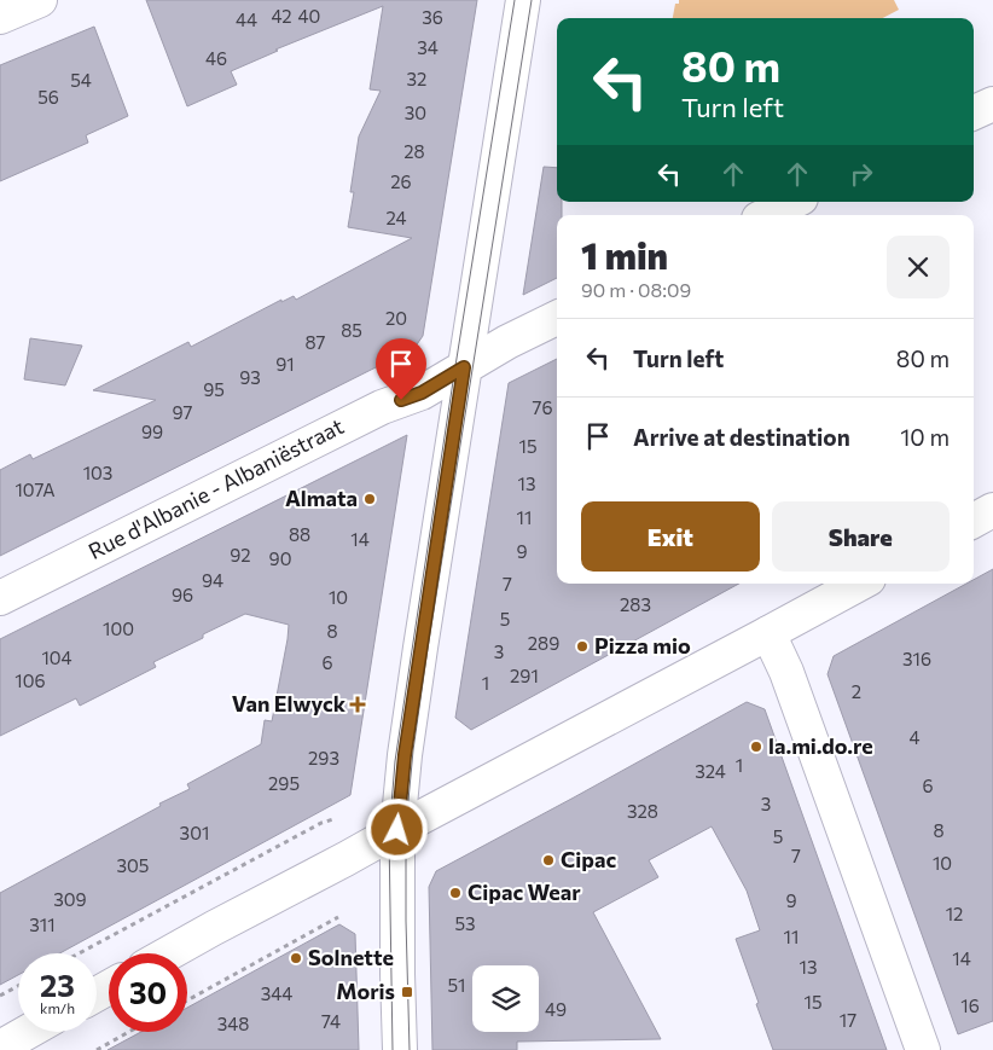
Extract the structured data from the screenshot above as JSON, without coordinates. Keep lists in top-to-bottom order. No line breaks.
{"streets":{"street":["Rue d'Albanie - Albaniëstraat"]},"places":{"other":["Almata","Pizza mio","la.mi.do.re","Cipac","Cipac Wear","Solnette"],"health":["Van Elwyck"],"transit":["Moris"]},"house_numbers":["42","40","36","44","34","46","32","54","56","30","28","26","24","20","85","87","91","93","95","76","97","99","15","103","13","107A","11","88","14","9","92","90","94","7","96","10","283","5","100","8","289","3","104","316","6","291","106","1","2","4","293","1","324","295","6","3","328","8","301","5","7","10","305","309","9","12","53","311","11","14","13","51","344","15","16","49","17","74","348"],"page":{"turn":["80 m","Turn left"],"heading":["1 min","90 m · 08:09"],"list":[{"name":"Turn left","value":"80 m"},{"name":"Arrive at destination","value":"10 m"}],"buttons":["Exit","Share"],"speed":"23 km/h","limit":"30"}}
